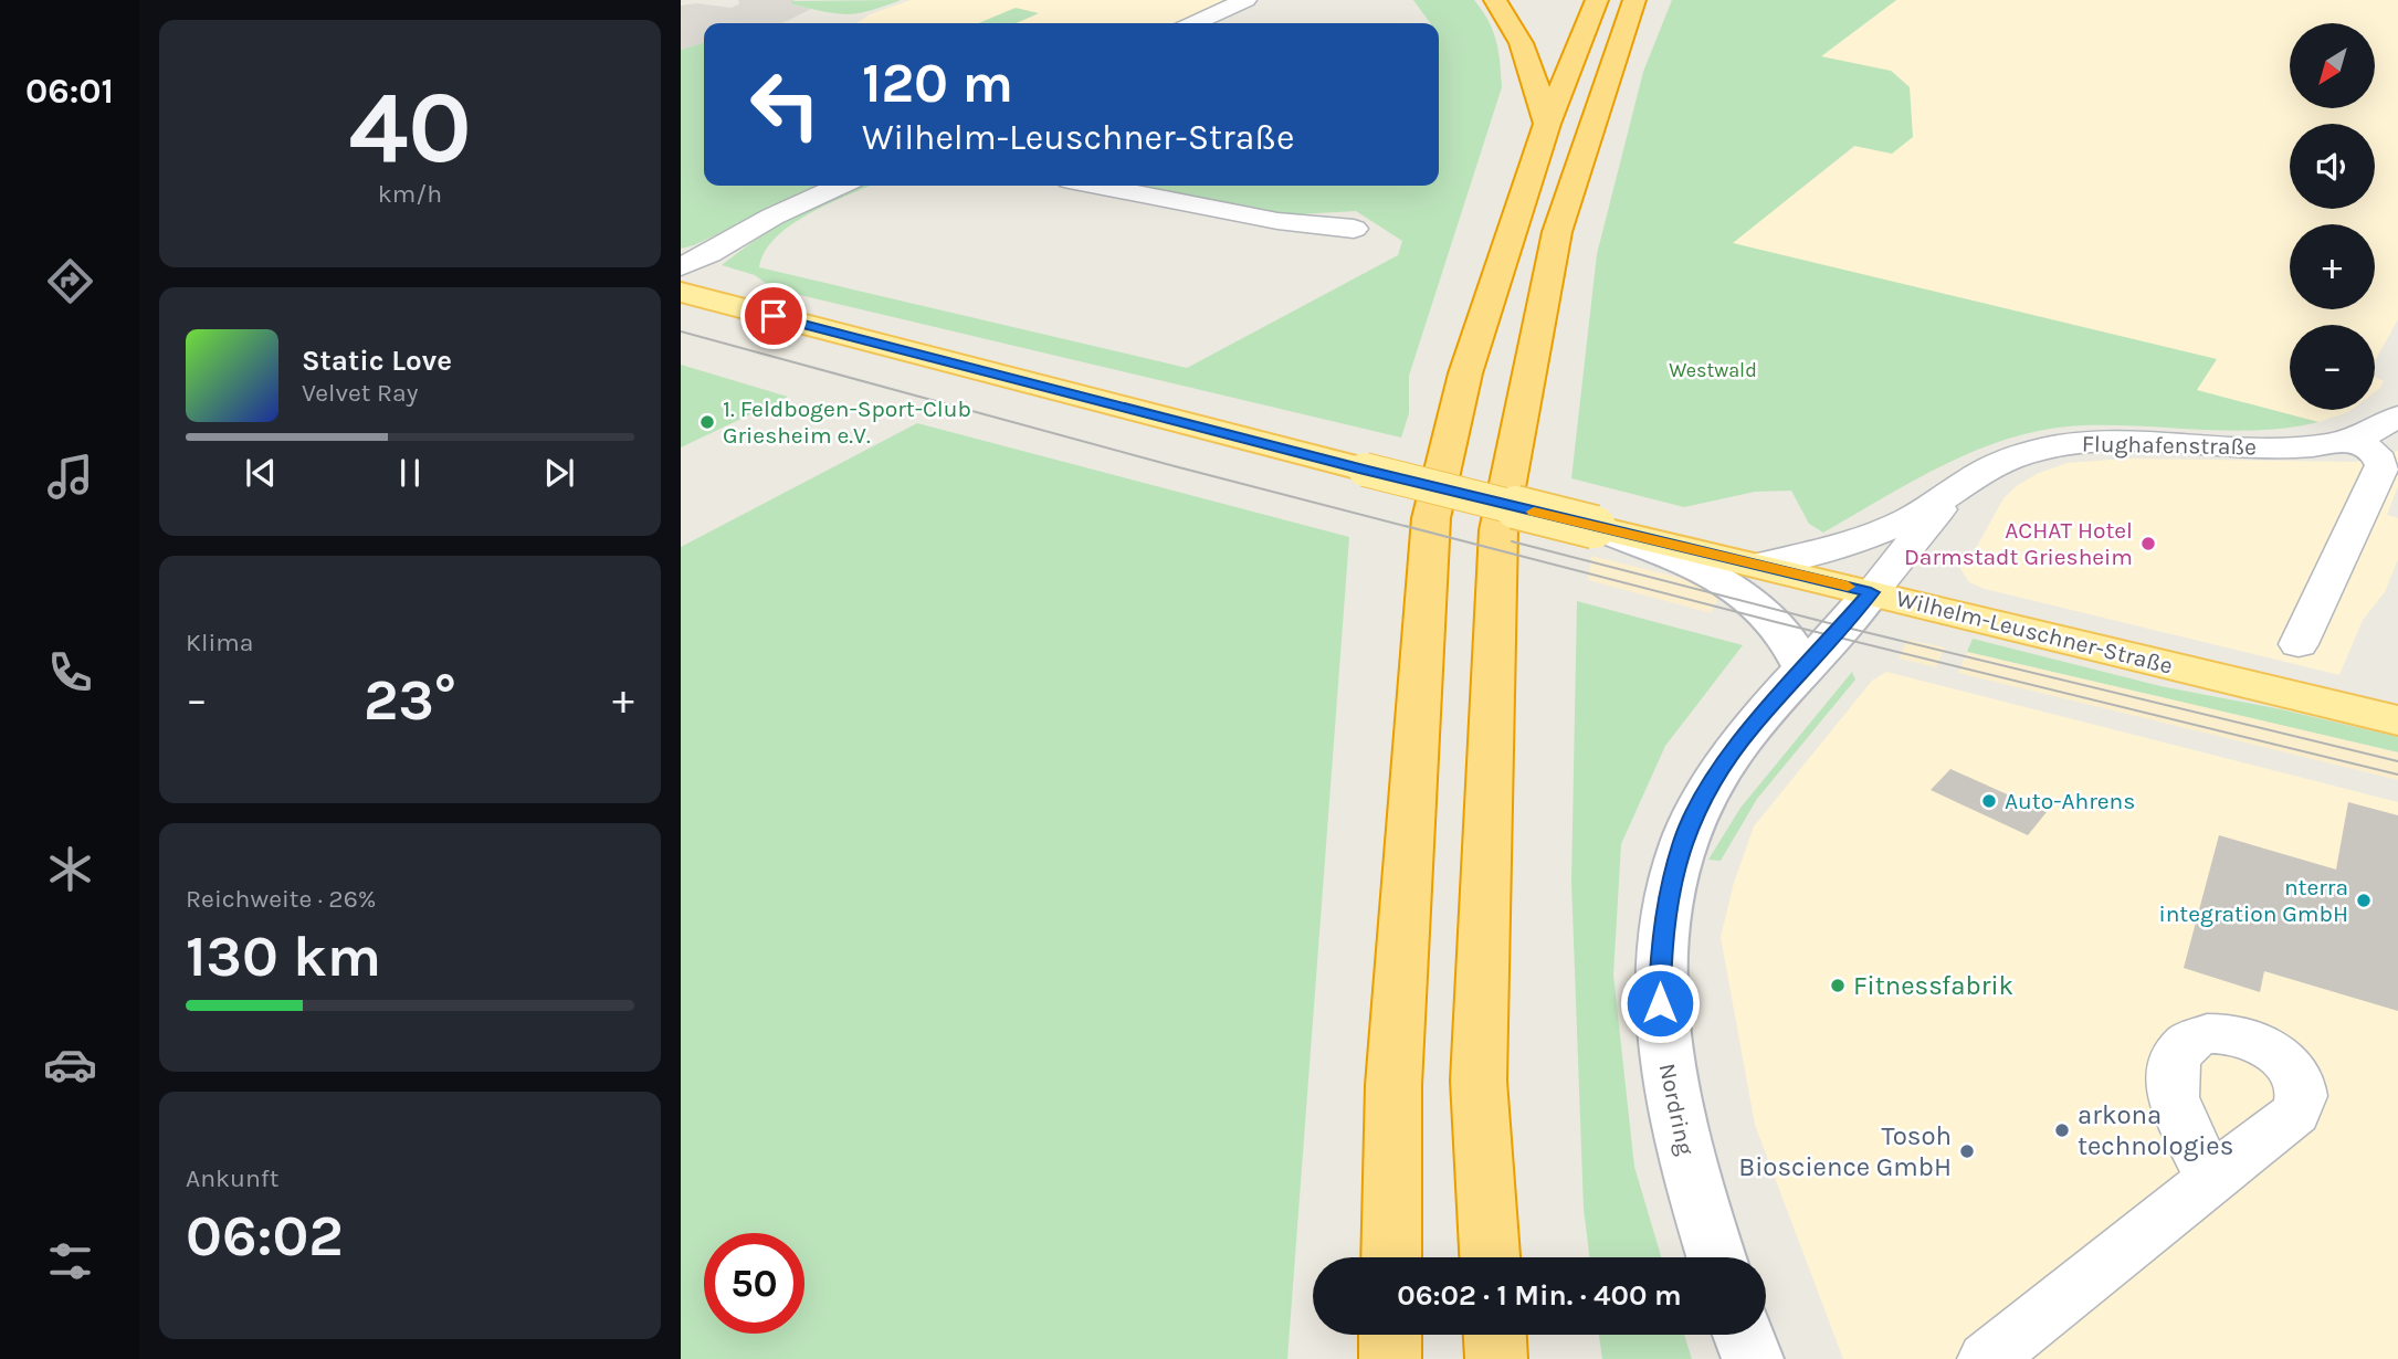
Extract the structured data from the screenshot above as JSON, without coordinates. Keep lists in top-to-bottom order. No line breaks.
{"streets":{"main road":["Wilhelm-Leuschner-Straße","Nordring"],"street":["Flughafenstraße"]},"crossings":[["Flughafenstraße","Wilhelm-Leuschner-Straße"],["Flughafenstraße","Nordring"],["Wilhelm-Leuschner-Straße","Nordring"]],"parks":["Westwald"],"places":["1. Feldbogen-Sport-Club Griesheim e.V.","ACHAT Hotel Darmstadt Griesheim","Auto-Ahrens","nterra integration GmbH","Fitnessfabrik","arkona technologies","Tosoh Bioscience GmbH"],"north":"bottom left","page":{"tabs":"06:01","tile":[["40","km/h"],"Klima",["Reichweite · 26%","130 km"],["Ankunft","06:02"]],"map_buttons":["+","−"],"turn":["120 m","Wilhelm-Leuschner-Straße"],"song":["Static Love","Velvet Ray"],"heat":["−","23°","+"],"limit":"50","trip":"06:02 · 1 Min. · 400 m"}}
